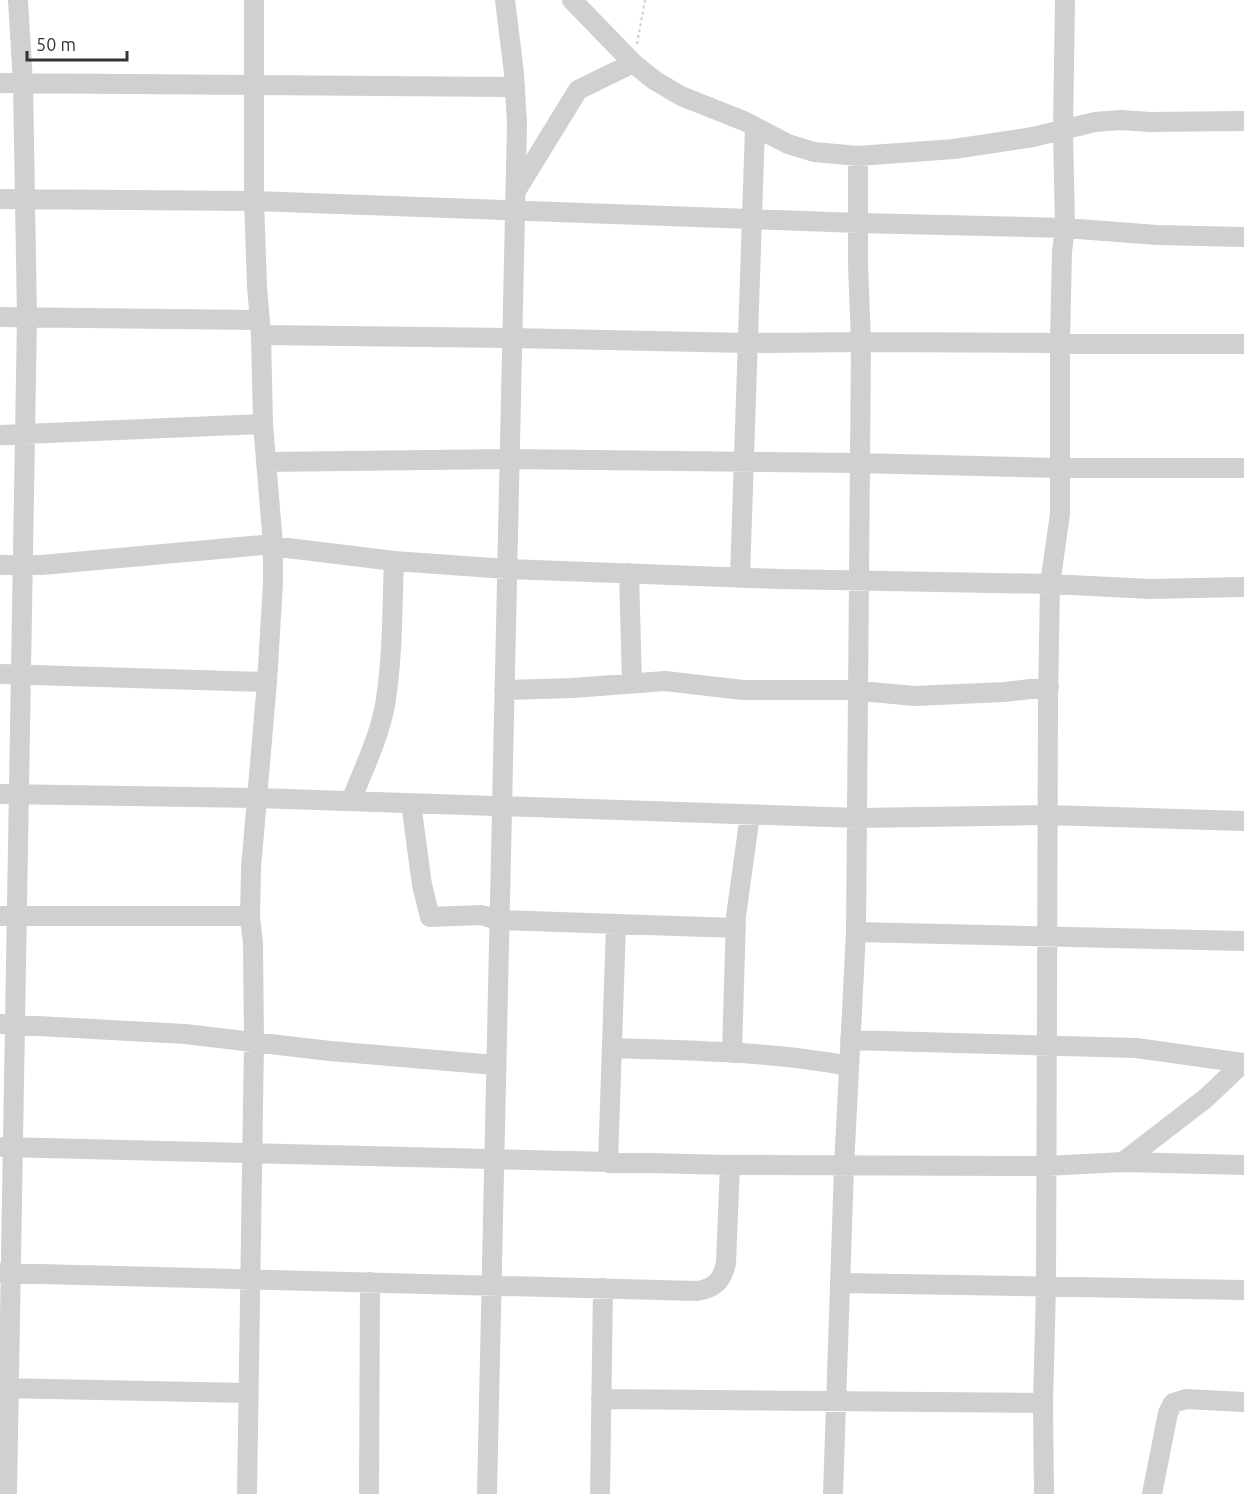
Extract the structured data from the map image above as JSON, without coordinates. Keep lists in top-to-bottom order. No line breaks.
{"scale_bar":"50 m"}
